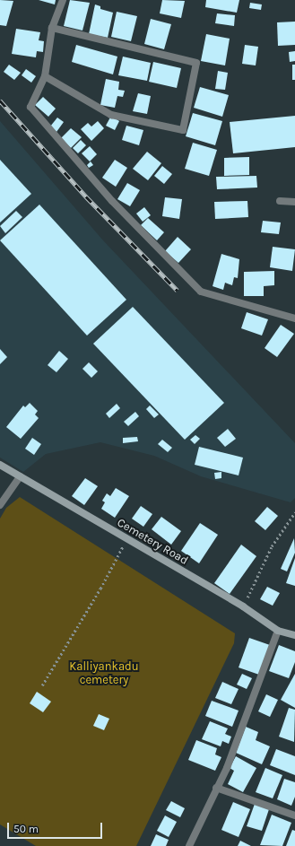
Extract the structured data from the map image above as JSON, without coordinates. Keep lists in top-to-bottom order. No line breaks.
{"streets":{"main road":["Cemetery Road"]},"parks":["Kalliyankadu cemetery"],"scale_bar":"50 m"}
